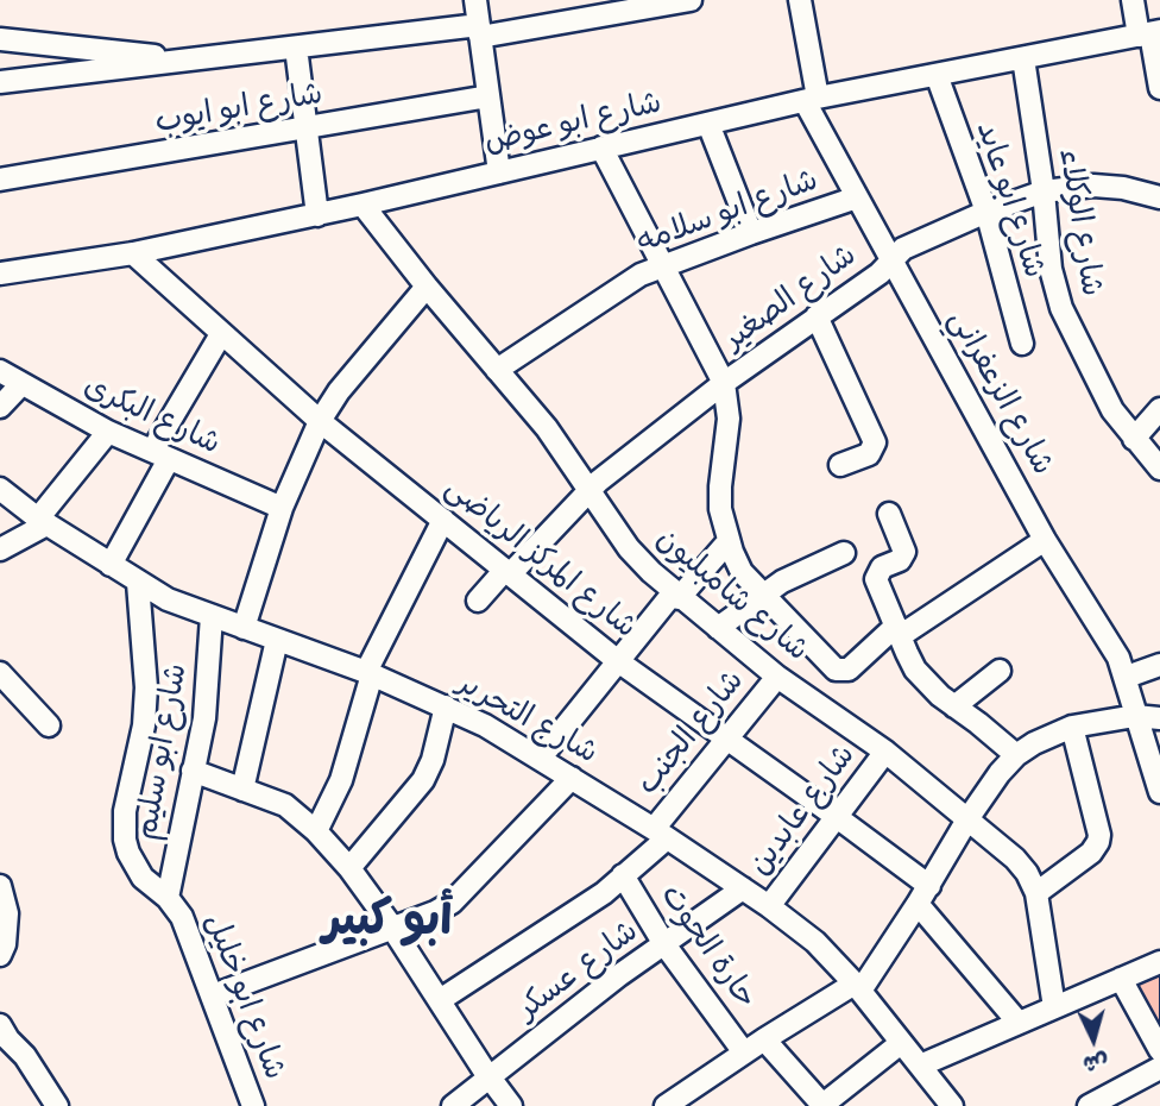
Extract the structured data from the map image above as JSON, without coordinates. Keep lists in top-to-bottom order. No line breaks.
{"streets":{"street":["شارع ابو ايوب","شارع ابو عوض","شارع ابو عايد","شارع ابو سلامه","شارع الوكلاء","شارع الصغير","شارع الزعفراني","شارع البكرى","شارع المركز الرياضى","شارع شامبليون","شارع التحرير","شارع الجنب","شارع ابو سليم","شارع عابدين","حارة الحوت","شارع عسكر","شارع ابو خليل"]},"crossings":[["شارع ابو عوض","شارع ابو عايد"],["شارع ابو عوض","شارع الوكلاء"],["شارع ابو عوض","شارع الزعفراني"],["شارع ابو عوض","شارع المركز الرياضى"],["شارع ابو عوض","شارع شامبليون"],["شارع ابو عايد","شارع الصغير"],["شارع ابو سلامه","شارع الزعفراني"],["شارع ابو سلامه","شارع شامبليون"],["شارع الوكلاء","شارع الصغير"],["شارع الصغير","شارع الزعفراني"],["شارع الصغير","شارع المركز الرياضى"],["شارع الصغير","شارع شامبليون"],["شارع المركز الرياضى","شارع الجنب"],["شارع المركز الرياضى","شارع عابدين"],["شارع شامبليون","شارع الجنب"],["شارع شامبليون","شارع عابدين"],["شارع التحرير","شارع الجنب"],["شارع التحرير","شارع ابو سليم"],["شارع التحرير","شارع عابدين"],["شارع التحرير","شارع عسكر"],["شارع التحرير","شارع ابو خليل"],["شارع الجنب","حارة الحوت"],["شارع ابو سليم","شارع ابو خليل"],["حارة الحوت","شارع عسكر"]],"districts":["أبو كبير"],"north":"bottom"}
